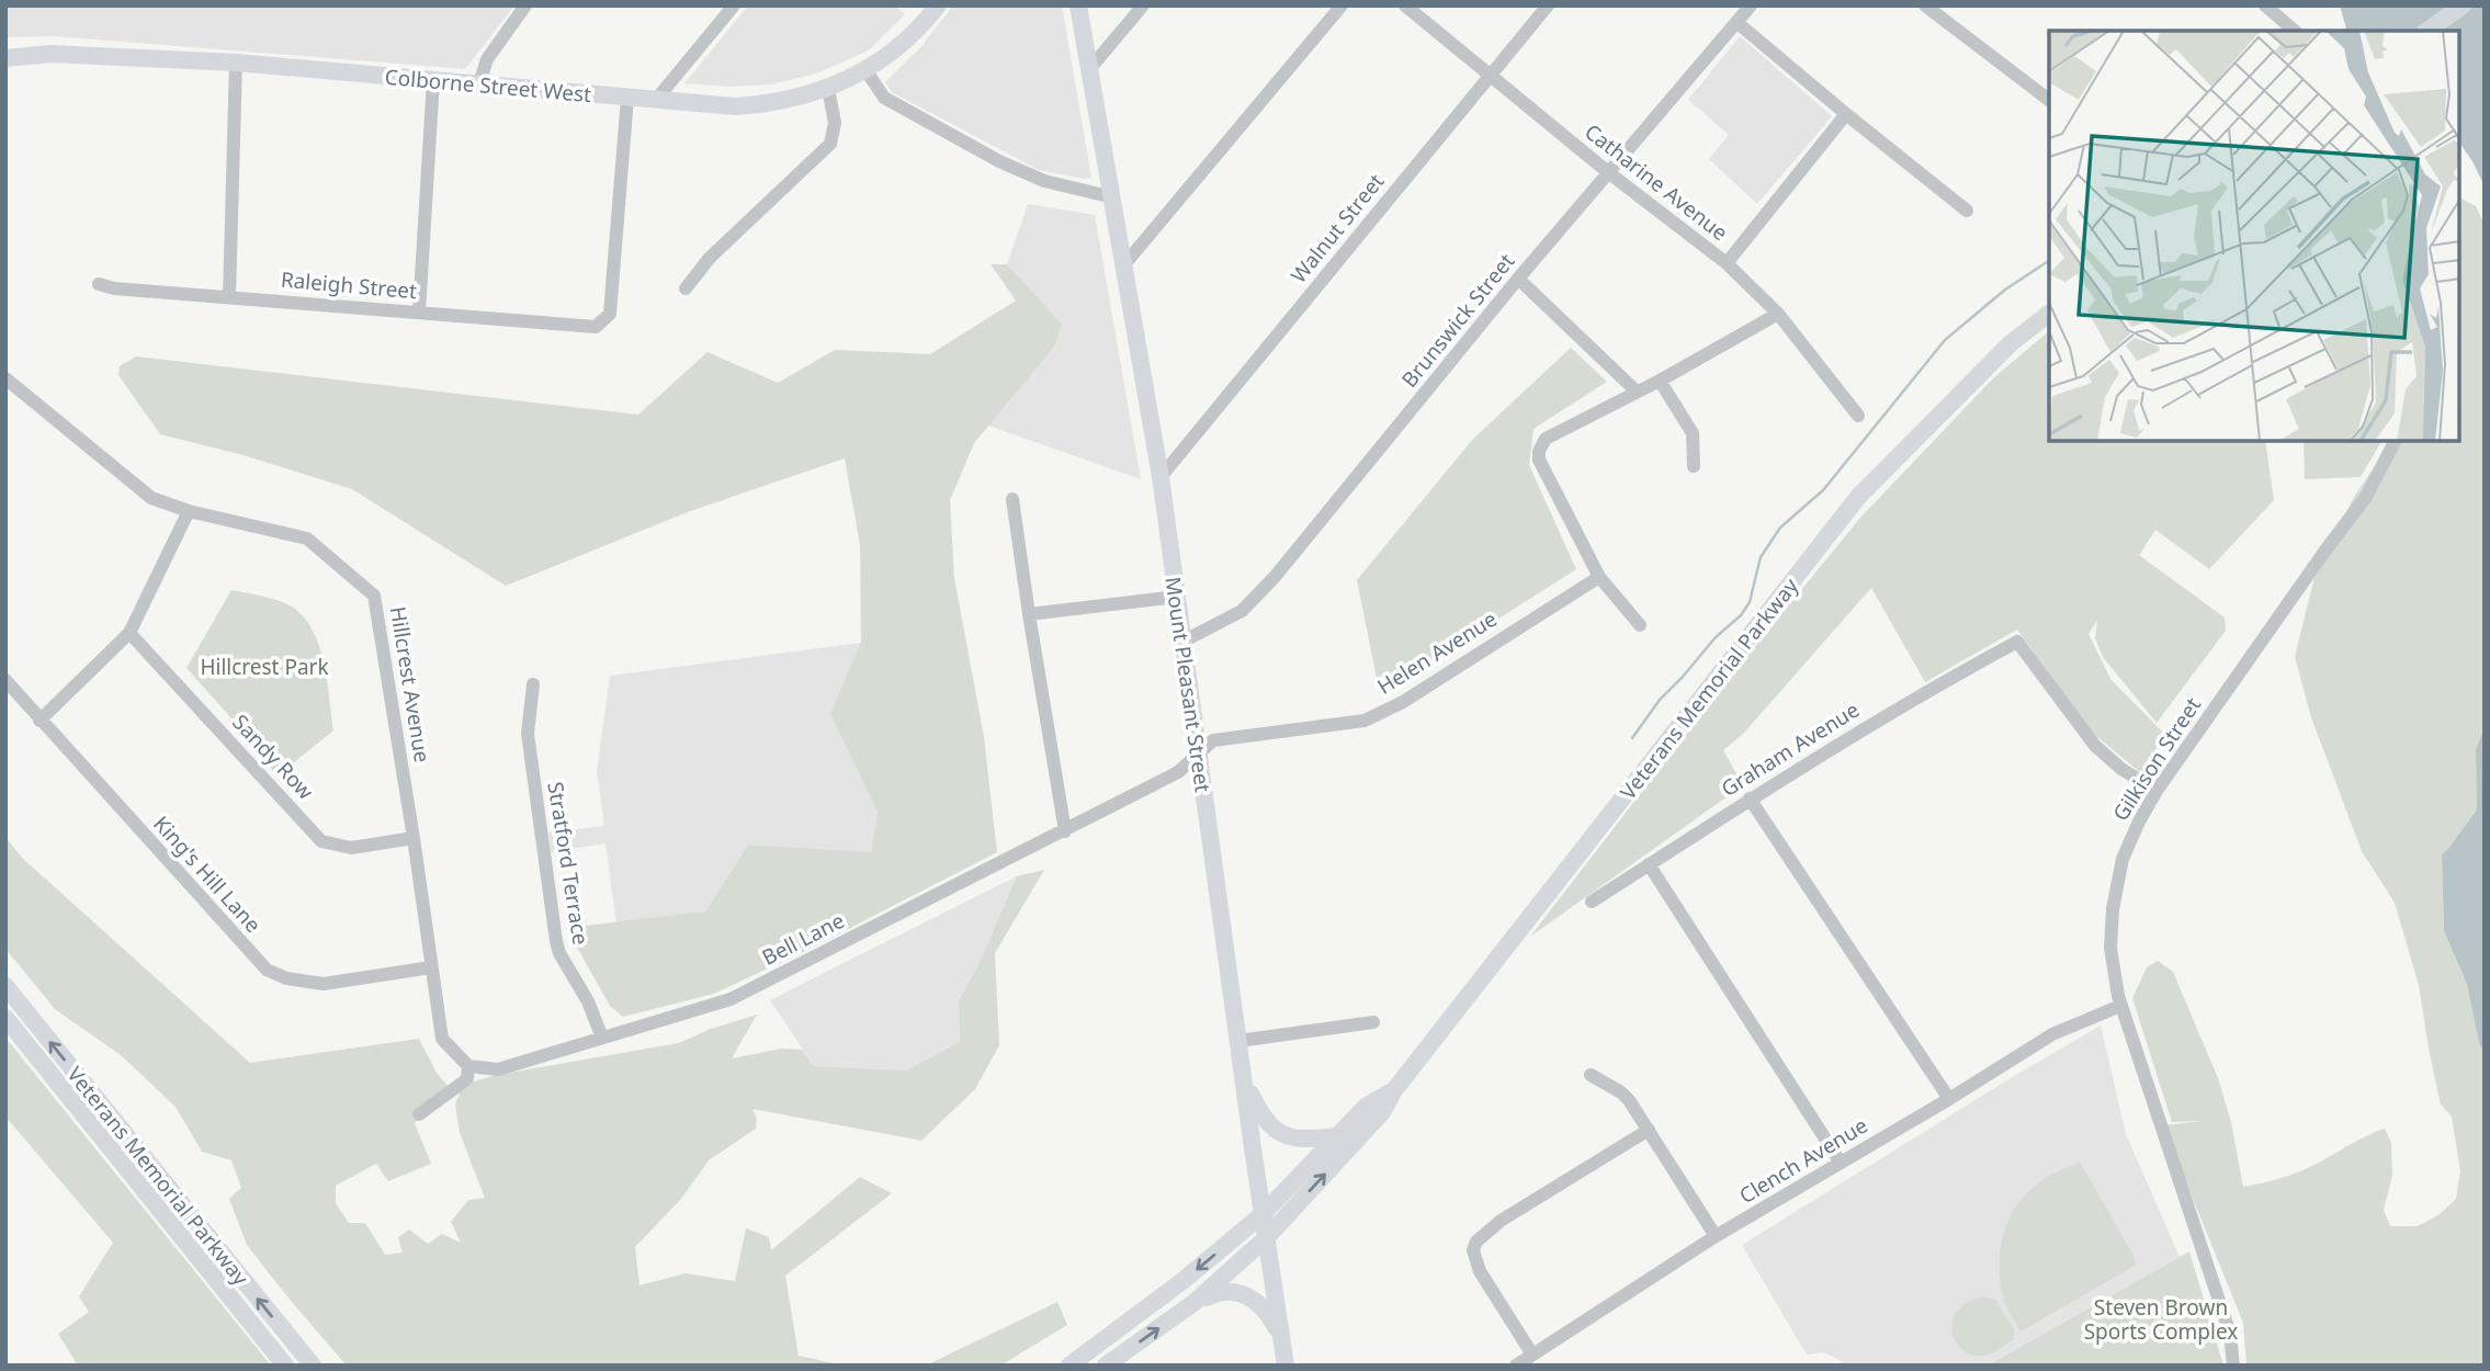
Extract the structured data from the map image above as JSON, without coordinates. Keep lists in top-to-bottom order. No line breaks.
{"streets":{"main road":["Colborne Street West","Mount Pleasant Street","Veterans Memorial Parkway"],"street":["Catharine Avenue","Walnut Street","Raleigh Street","Brunswick Street","Helen Avenue","Hillcrest Avenue","Graham Avenue","Sandy Row","Gilkison Street","Stratford Terrace","King's Hill Lane","Bell Lane","Clench Avenue"]},"crossings":[["Colborne Street West","Raleigh Street"],["Catharine Avenue","Walnut Street"],["Catharine Avenue","Brunswick Street"],["Walnut Street","Mount Pleasant Street"],["Brunswick Street","Mount Pleasant Street"],["Helen Avenue","Mount Pleasant Street"],["Helen Avenue","Bell Lane"],["Hillcrest Avenue","Sandy Row"],["Hillcrest Avenue","King's Hill Lane"],["Hillcrest Avenue","Bell Lane"],["Mount Pleasant Street","Veterans Memorial Parkway"],["Mount Pleasant Street","Bell Lane"],["Graham Avenue","Gilkison Street"],["Gilkison Street","Clench Avenue"],["Stratford Terrace","Bell Lane"]],"parks":["Hillcrest Park","Steven Brown Sports Complex"]}
